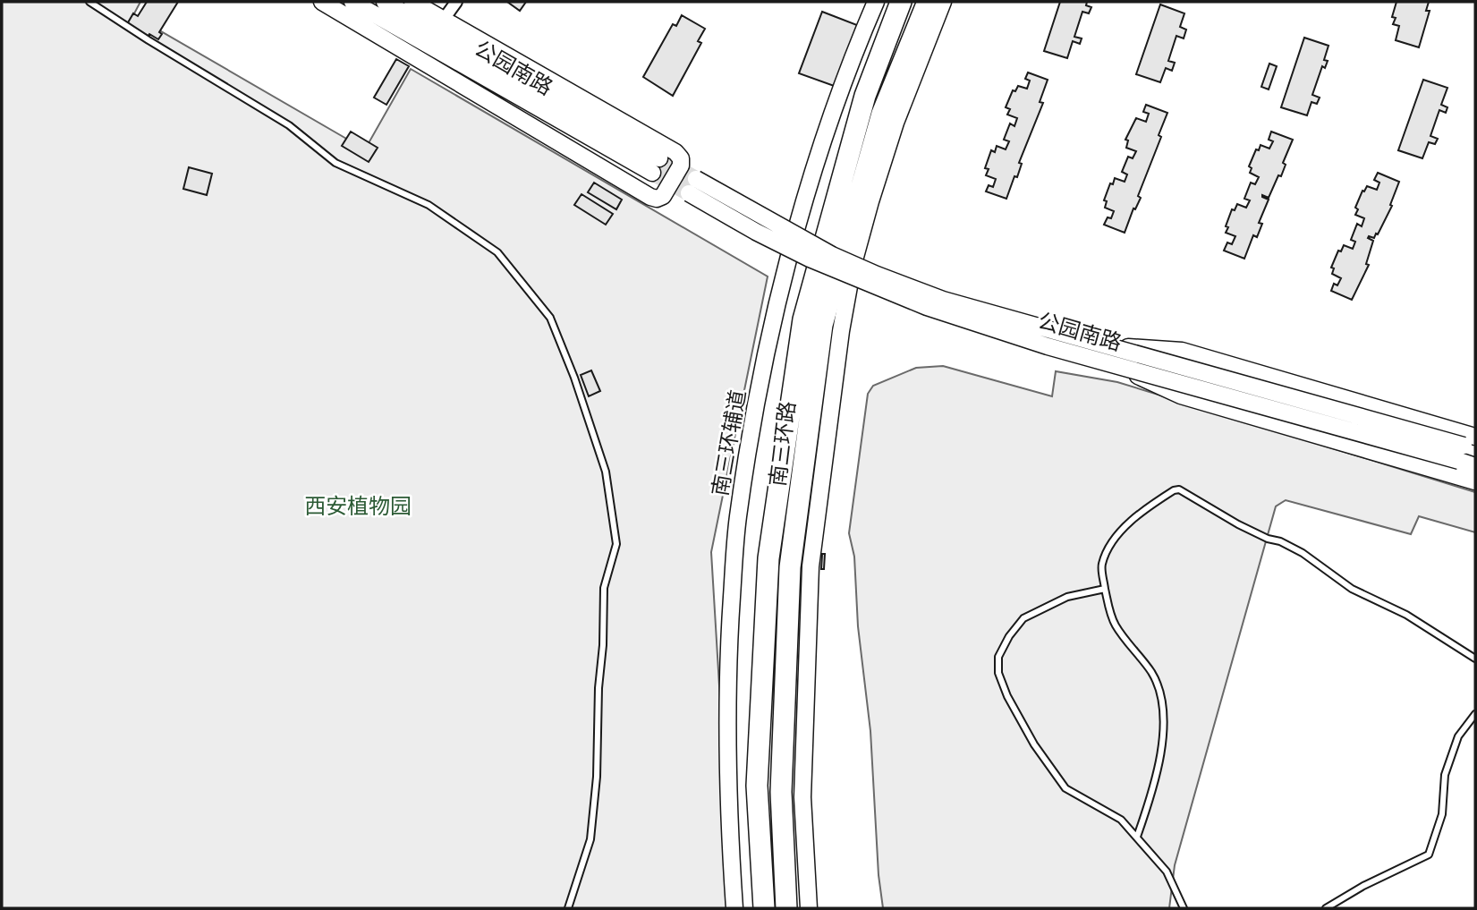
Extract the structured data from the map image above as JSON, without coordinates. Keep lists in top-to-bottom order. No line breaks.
{"streets":{"highway":["南三环路"],"main road":["公园南路","南三环辅道"]},"parks":["西安植物园"]}
